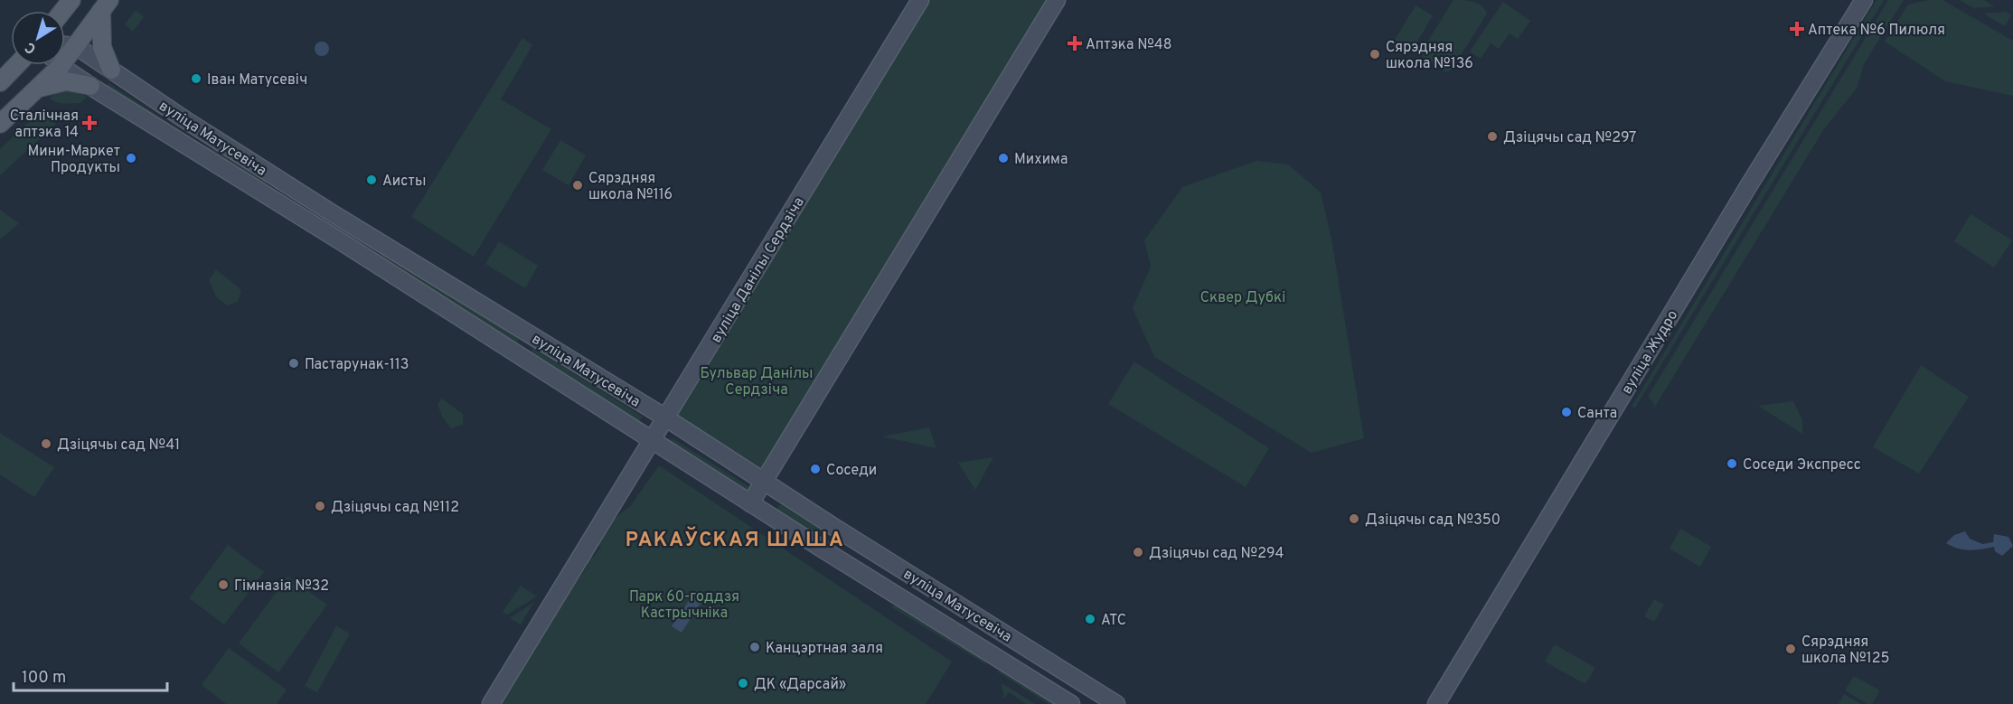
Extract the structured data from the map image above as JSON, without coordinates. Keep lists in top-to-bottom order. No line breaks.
{"streets":{"main road":["вуліца Матусевіча","вуліца Данілы Сердзіча","вуліца Жудро"]},"crossings":[["вуліца Матусевіча","вуліца Данілы Сердзіча"]],"districts":["РАКАЎСКАЯ ШАША"],"parks":["Сквер Дубкі","Бульвар Данілы Сердзіча","Парк 60-годдзя Кастрычніка"],"places":{"health":["Аптека №6 Пилюля","Аптэка №48","Сталічная аптэка 14"],"other":["Сярэдняя школа №136","Іван Матусевіч","Дзіцячы сад №297","Мини-Маркет Продукты","Михима","Аисты","Сярэдняя школа №116","Пастарунак-113","Санта","Дзіцячы сад №41","Соседи Экспресс","Соседи","Дзіцячы сад №112","Дзіцячы сад №350","Дзіцячы сад №294","Гімназія №32","АТС","Канцэртная заля","Сярэдняя школа №125","ДК «Дарсай»"]},"scale_bar":"100 m","north":"bottom left"}
